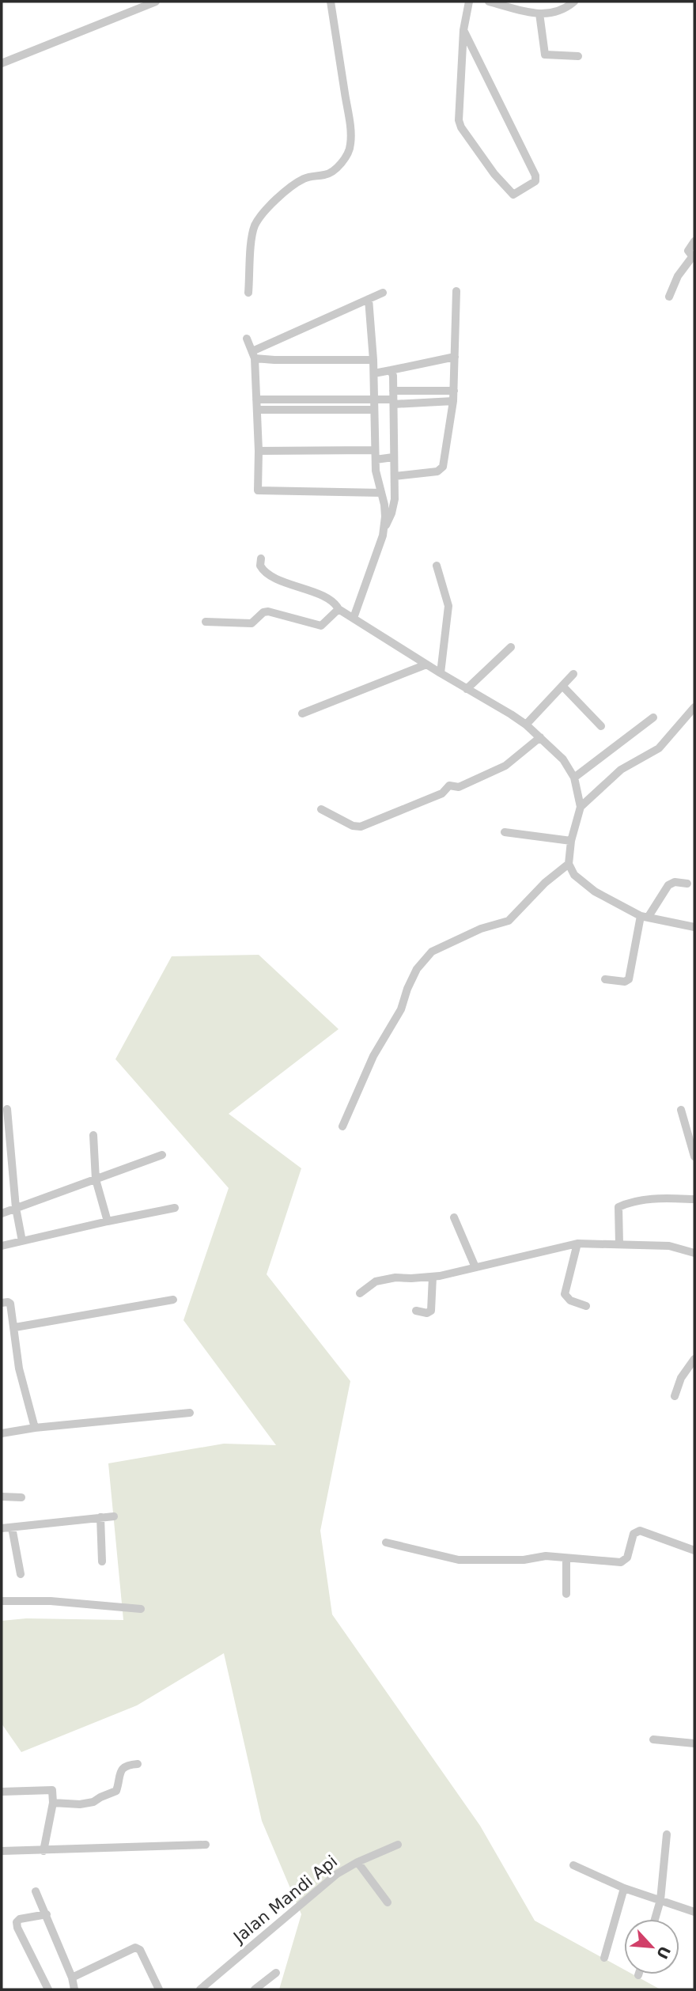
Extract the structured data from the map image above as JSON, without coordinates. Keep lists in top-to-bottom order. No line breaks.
{"streets":{"street":["Jalan Mandi Api"]},"north":"bottom right"}
